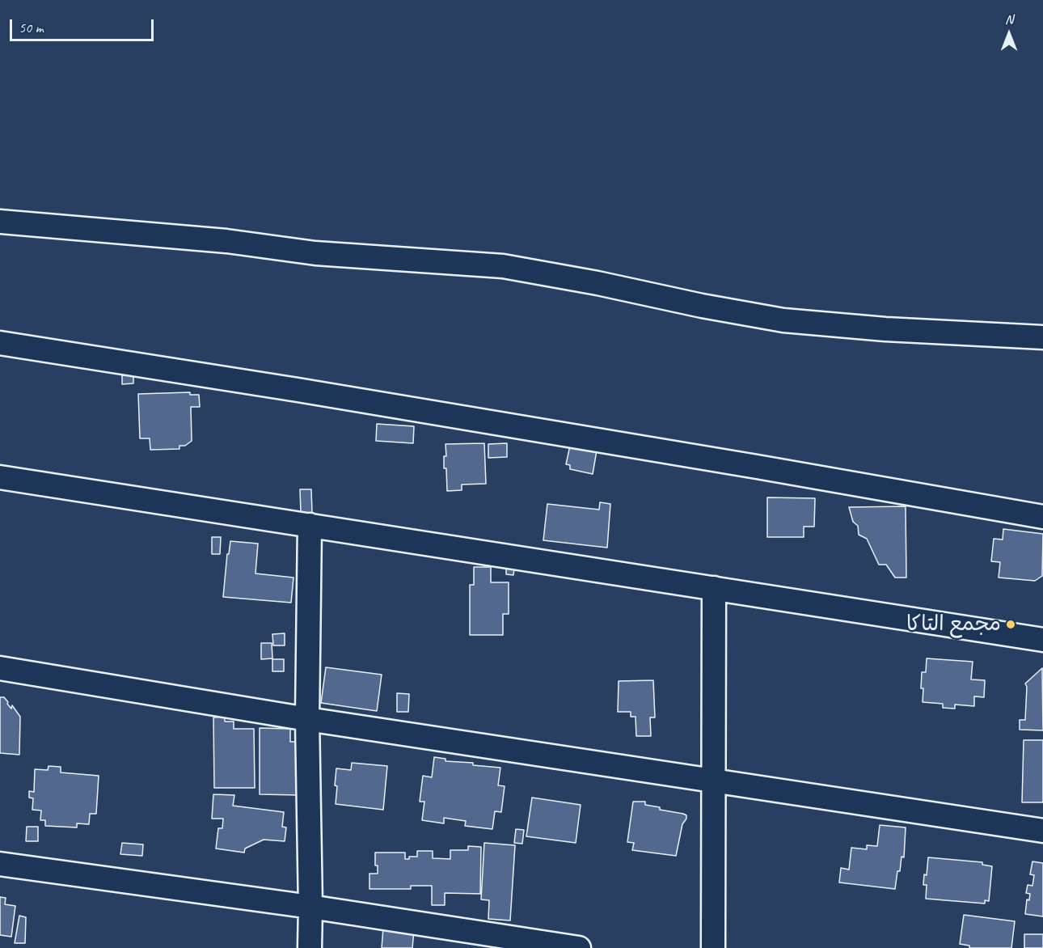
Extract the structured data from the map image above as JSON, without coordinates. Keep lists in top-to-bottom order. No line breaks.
{"places":["مجمع التاكا"],"scale_bar":"50 m","north":"top"}
